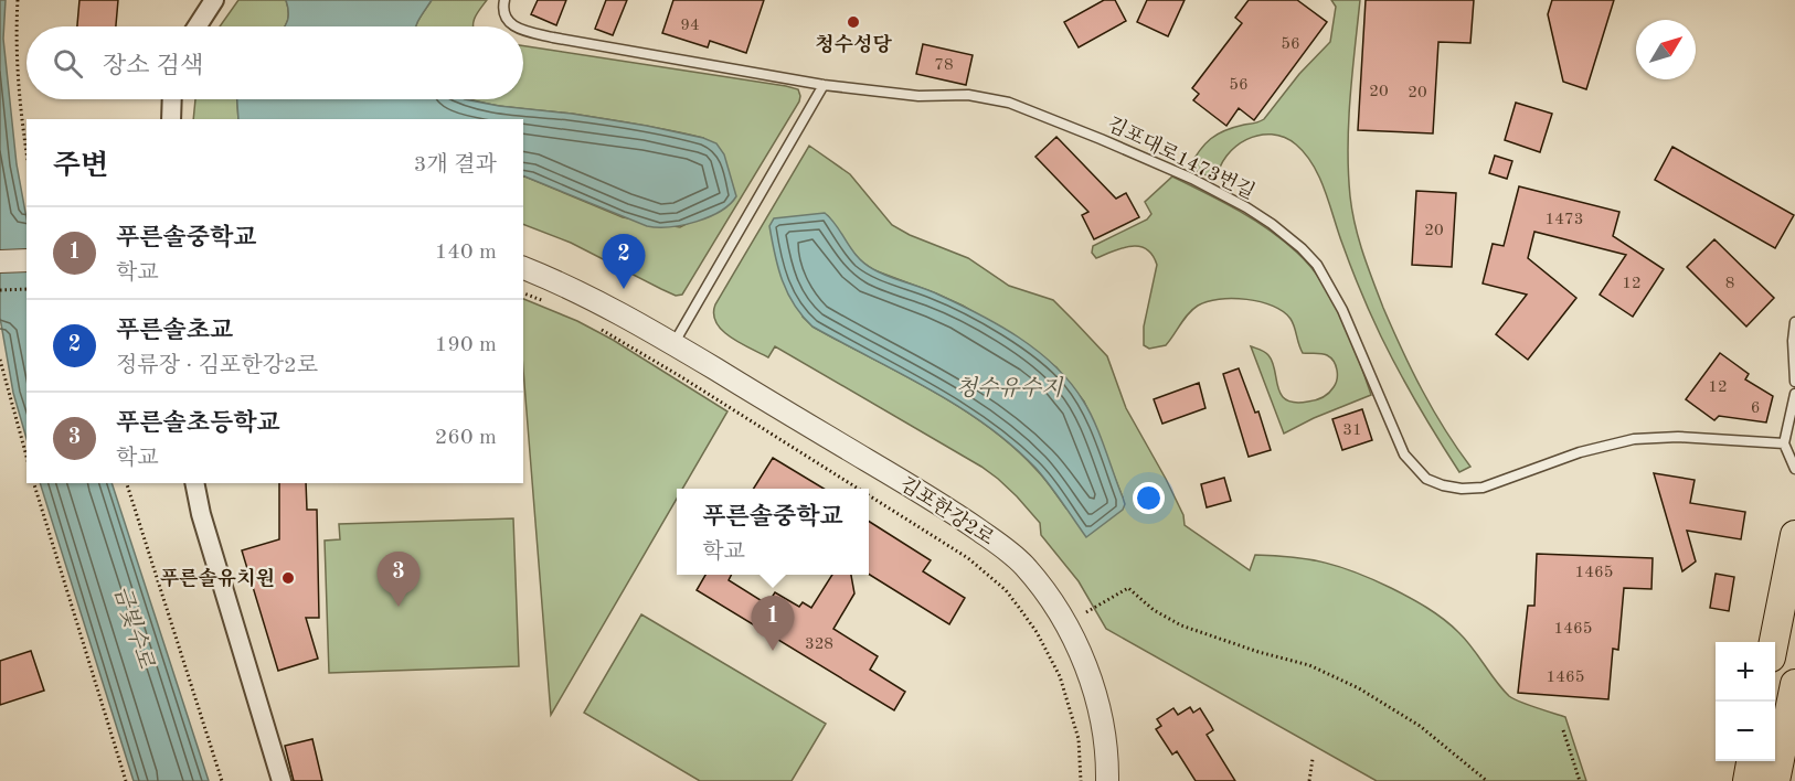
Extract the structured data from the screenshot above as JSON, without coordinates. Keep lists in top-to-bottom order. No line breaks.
{"streets":{"street":["김포한강2로"],"lane":["김포대로1473번길"]},"water":["청수유수지","금빛수로"],"places":["청수성당","푸른솔유치원"],"house_numbers":["94","56","78","56","20","20","1473","20","12","8","12","6","31","1465","1465","328","1465"],"north":"top right","page":{"search":"장소 검색","heading":["주변","3개 결과"],"list":[{"mark":"1","name":"푸른솔중학교","note":"학교","value":"140 m"},{"mark":"2","name":"푸른솔초교","note":"정류장 · 김포한강2로","value":"190 m"},{"mark":"3","name":"푸른솔초등학교","note":"학교","value":"260 m"}],"pins":["2","3","1"],"popup":["푸른솔중학교","학교"],"map_buttons":["+","−"]}}
